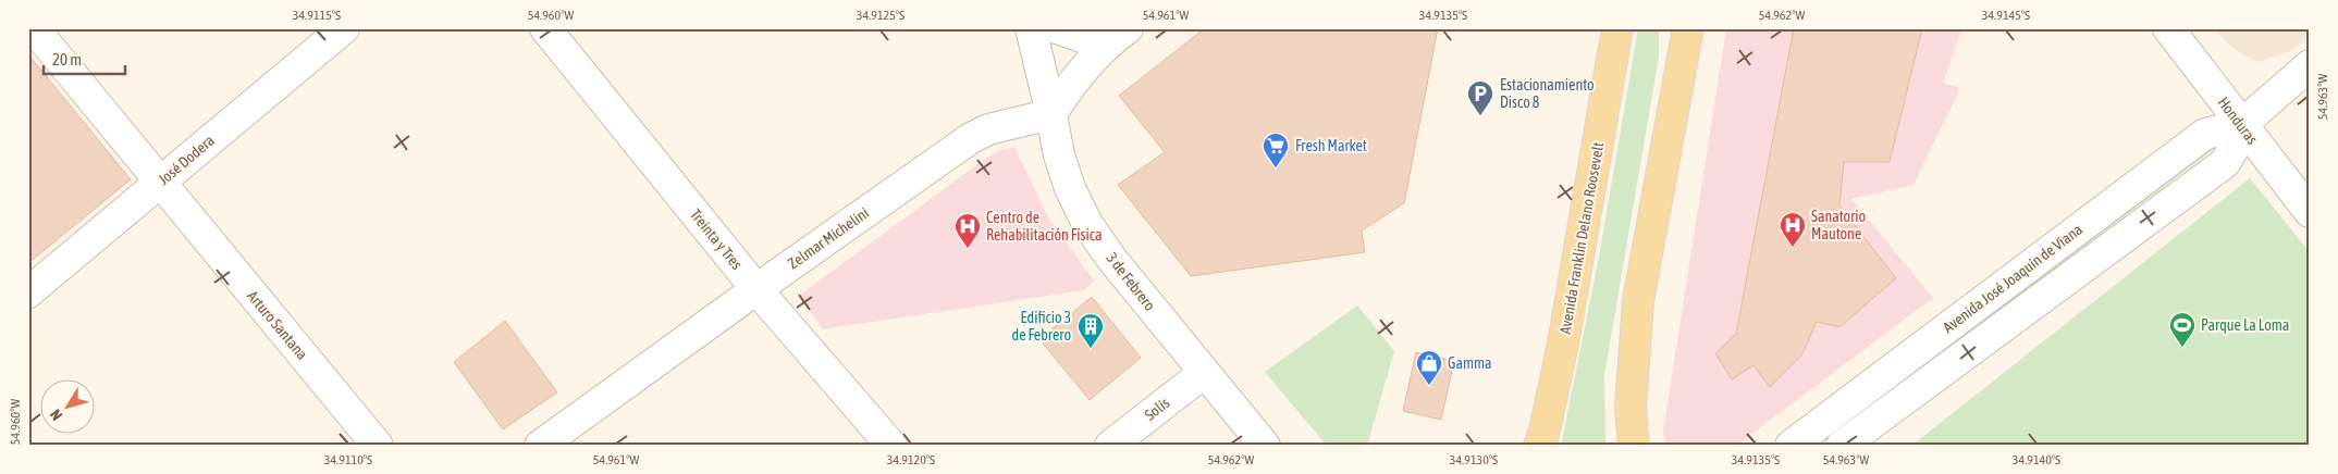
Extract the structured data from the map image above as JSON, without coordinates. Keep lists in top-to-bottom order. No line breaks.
{"streets":{"main road":["Avenida Franklin Delano Roosevelt"],"street":["Honduras","José Dodera","Zelmar Michelini","Treinta y Tres","Avenida José Joaquín de Viana","3 de Febrero","Arturo Santana","Solís"]},"crossings":[["Honduras","Avenida José Joaquín de Viana"],["José Dodera","Arturo Santana"],["Zelmar Michelini","Treinta y Tres"],["Zelmar Michelini","3 de Febrero"],["3 de Febrero","Solís"]],"places":{"parking":["Estacionamiento Disco 8"],"supermarket":["Fresh Market"],"hospital":["Sanatorio Mautone","Centro de Rehabilitación Física"],"sports":["Parque La Loma"],"building":["Edificio 3 de Febrero"],"shop":["Gamma"]},"scale_bar":"20 m","north":"bottom left","coordinates":["34.9115°S","54.960°W","34.9125°S","54.961°W","34.9135°S","54.962°W","34.9145°S","54.963°W","34.9110°S","34.9120°S","34.9130°S","34.9140°S"]}
